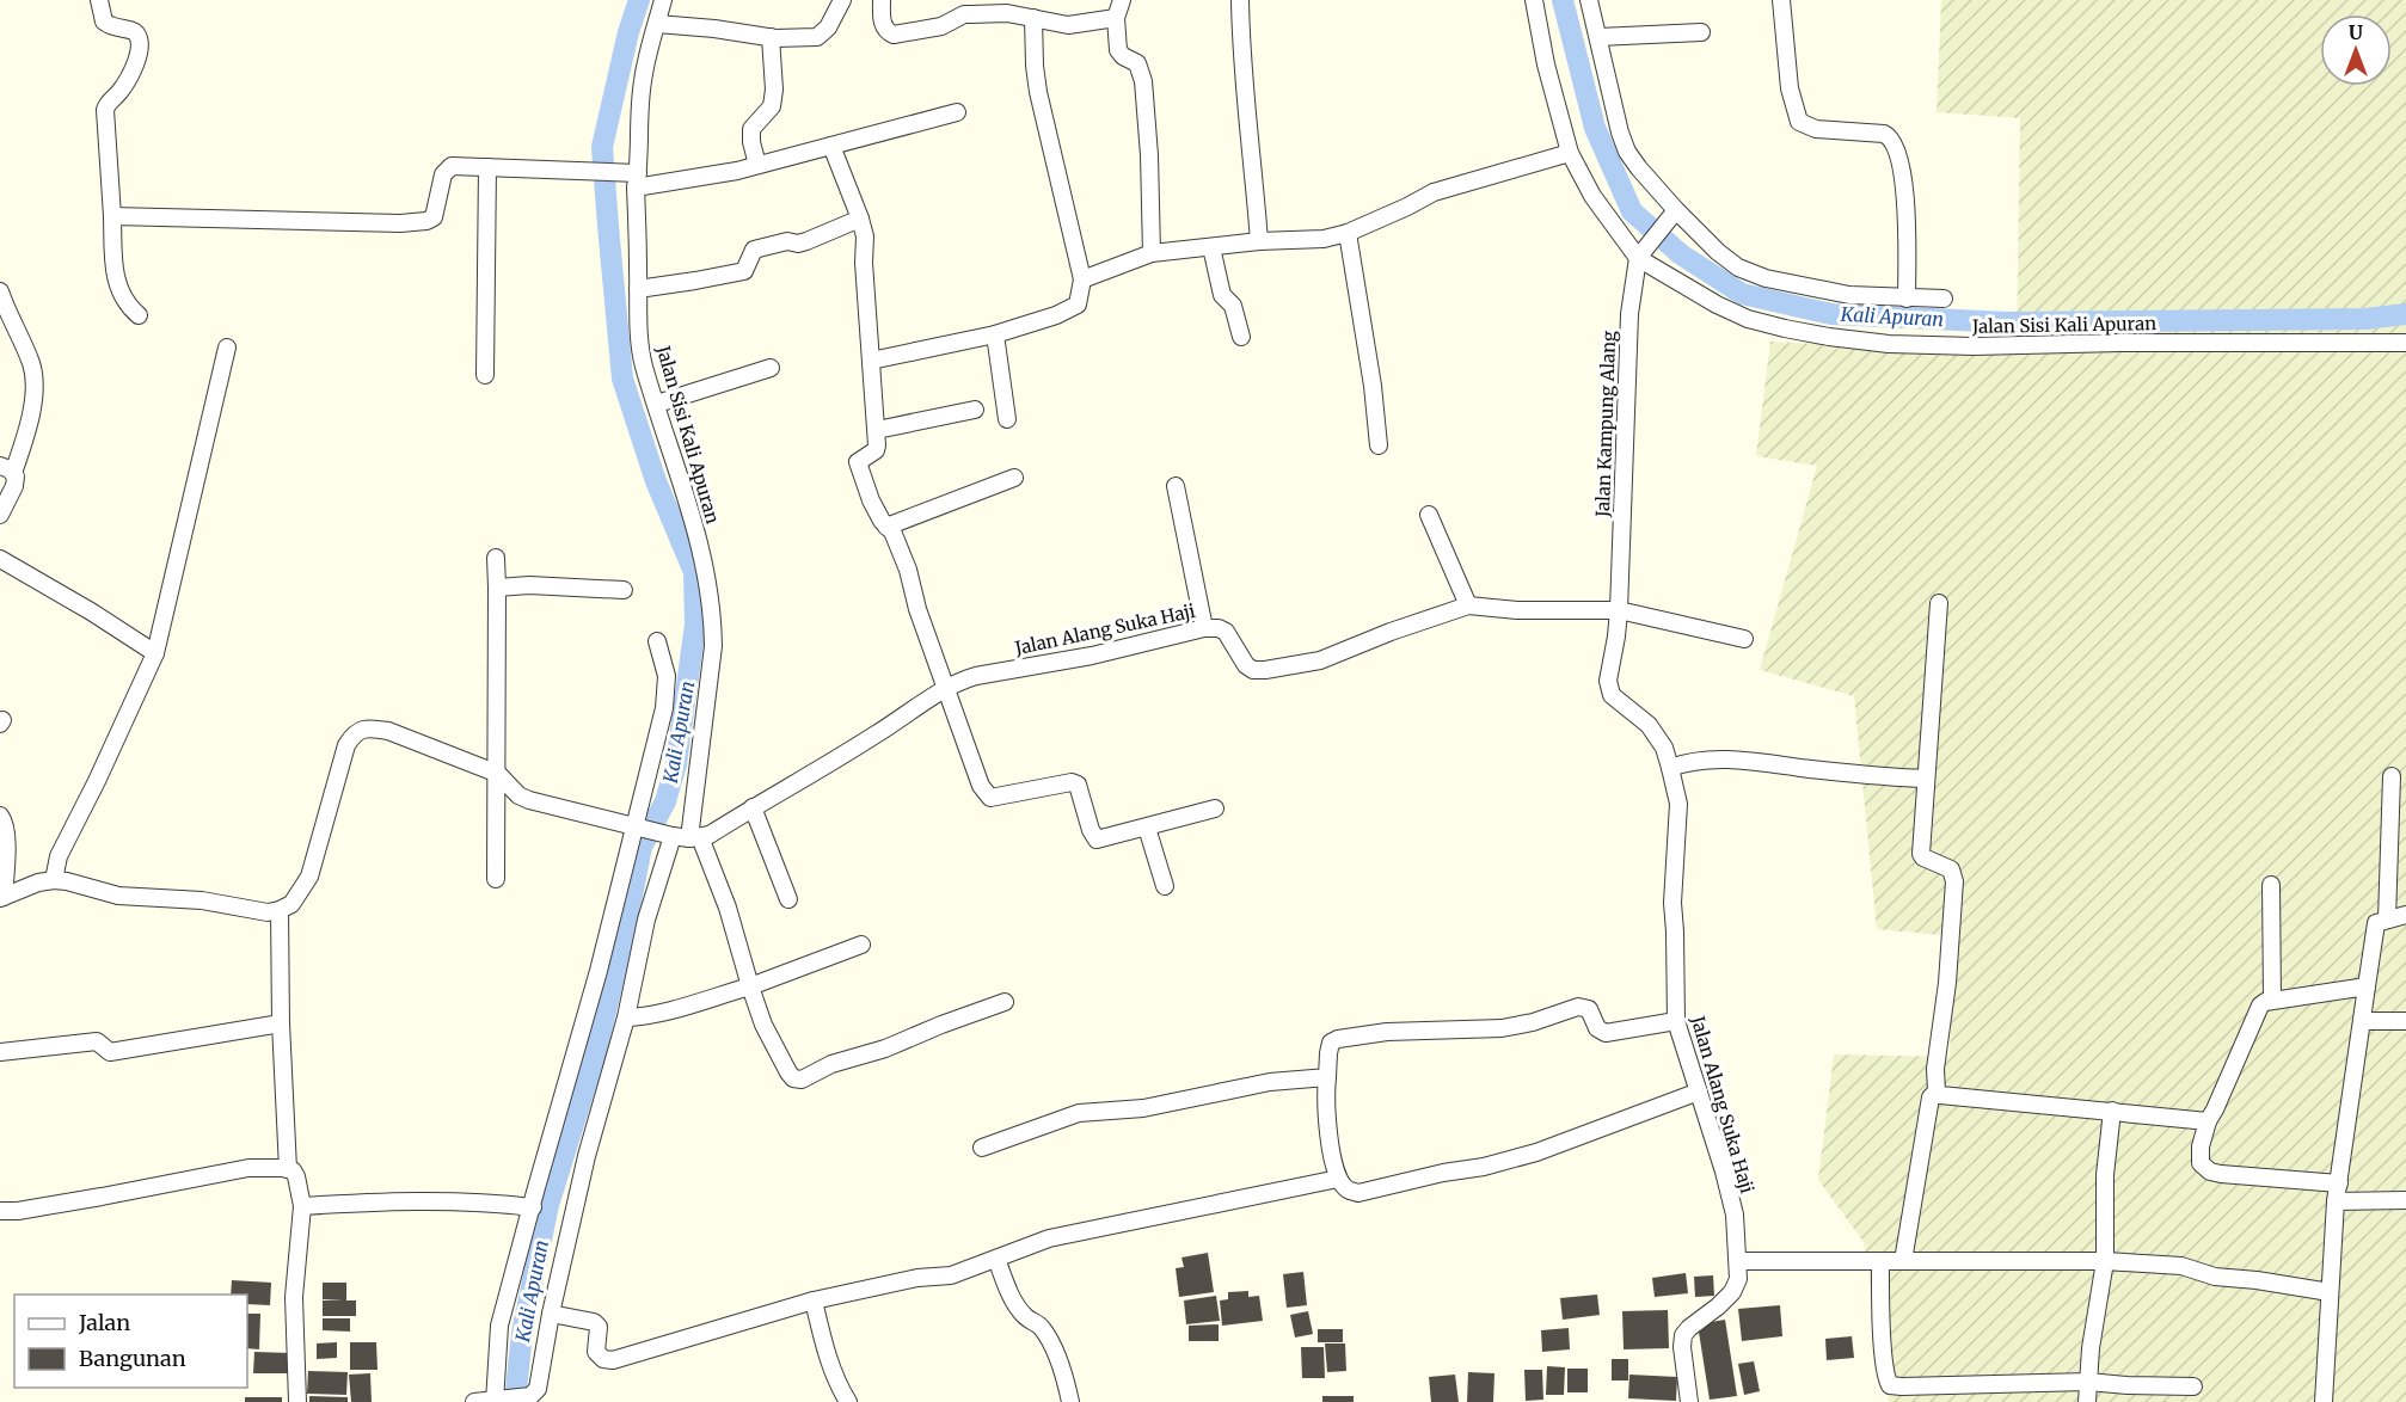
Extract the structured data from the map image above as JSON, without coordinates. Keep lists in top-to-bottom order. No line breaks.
{"streets":{"street":["Jalan Sisi Kali Apuran","Jalan Kampung Alang","Jalan Alang Suka Haji"]},"crossings":[["Jalan Sisi Kali Apuran","Jalan Kampung Alang"],["Jalan Sisi Kali Apuran","Jalan Alang Suka Haji"],["Jalan Kampung Alang","Jalan Alang Suka Haji"]],"water":["Kali Apuran"],"legend":["Jalan","Bangunan"],"north":"top"}
